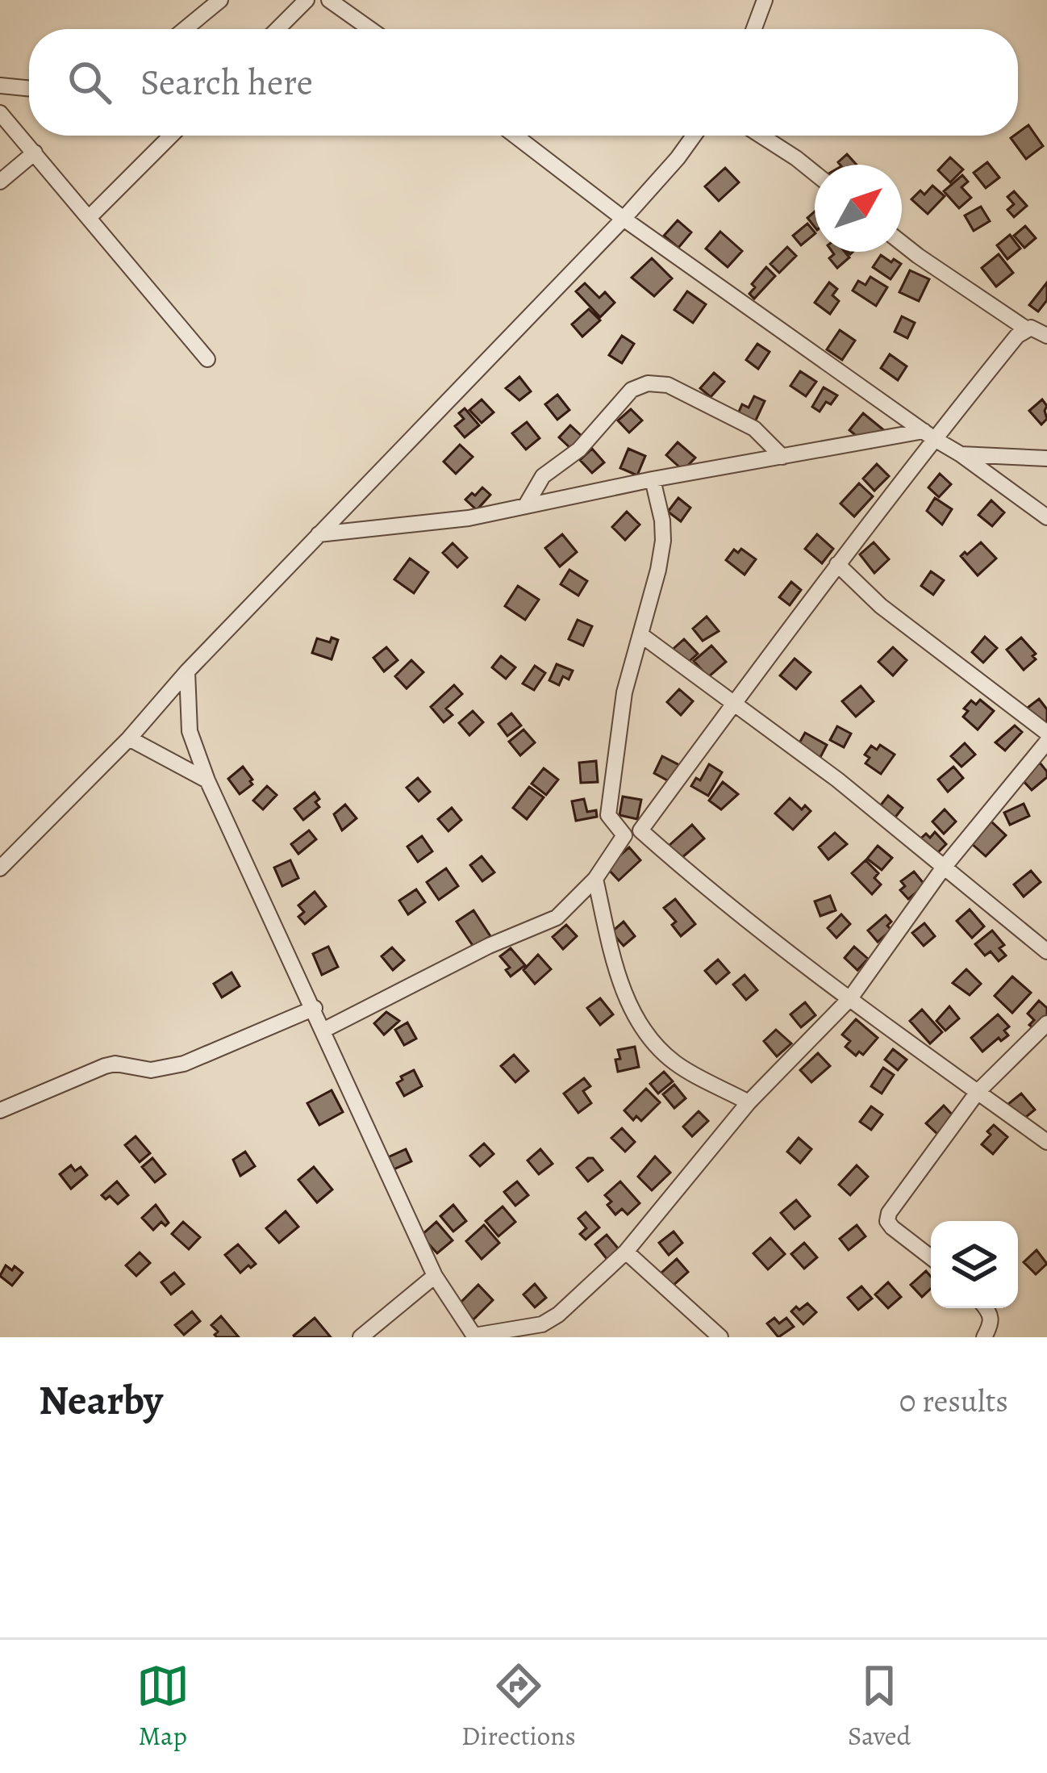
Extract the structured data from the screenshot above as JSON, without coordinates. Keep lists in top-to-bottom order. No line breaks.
{"north":"top right","page":{"search":"Search here","heading":["Nearby","0 results"],"nav":["Map","Directions","Saved"]}}
